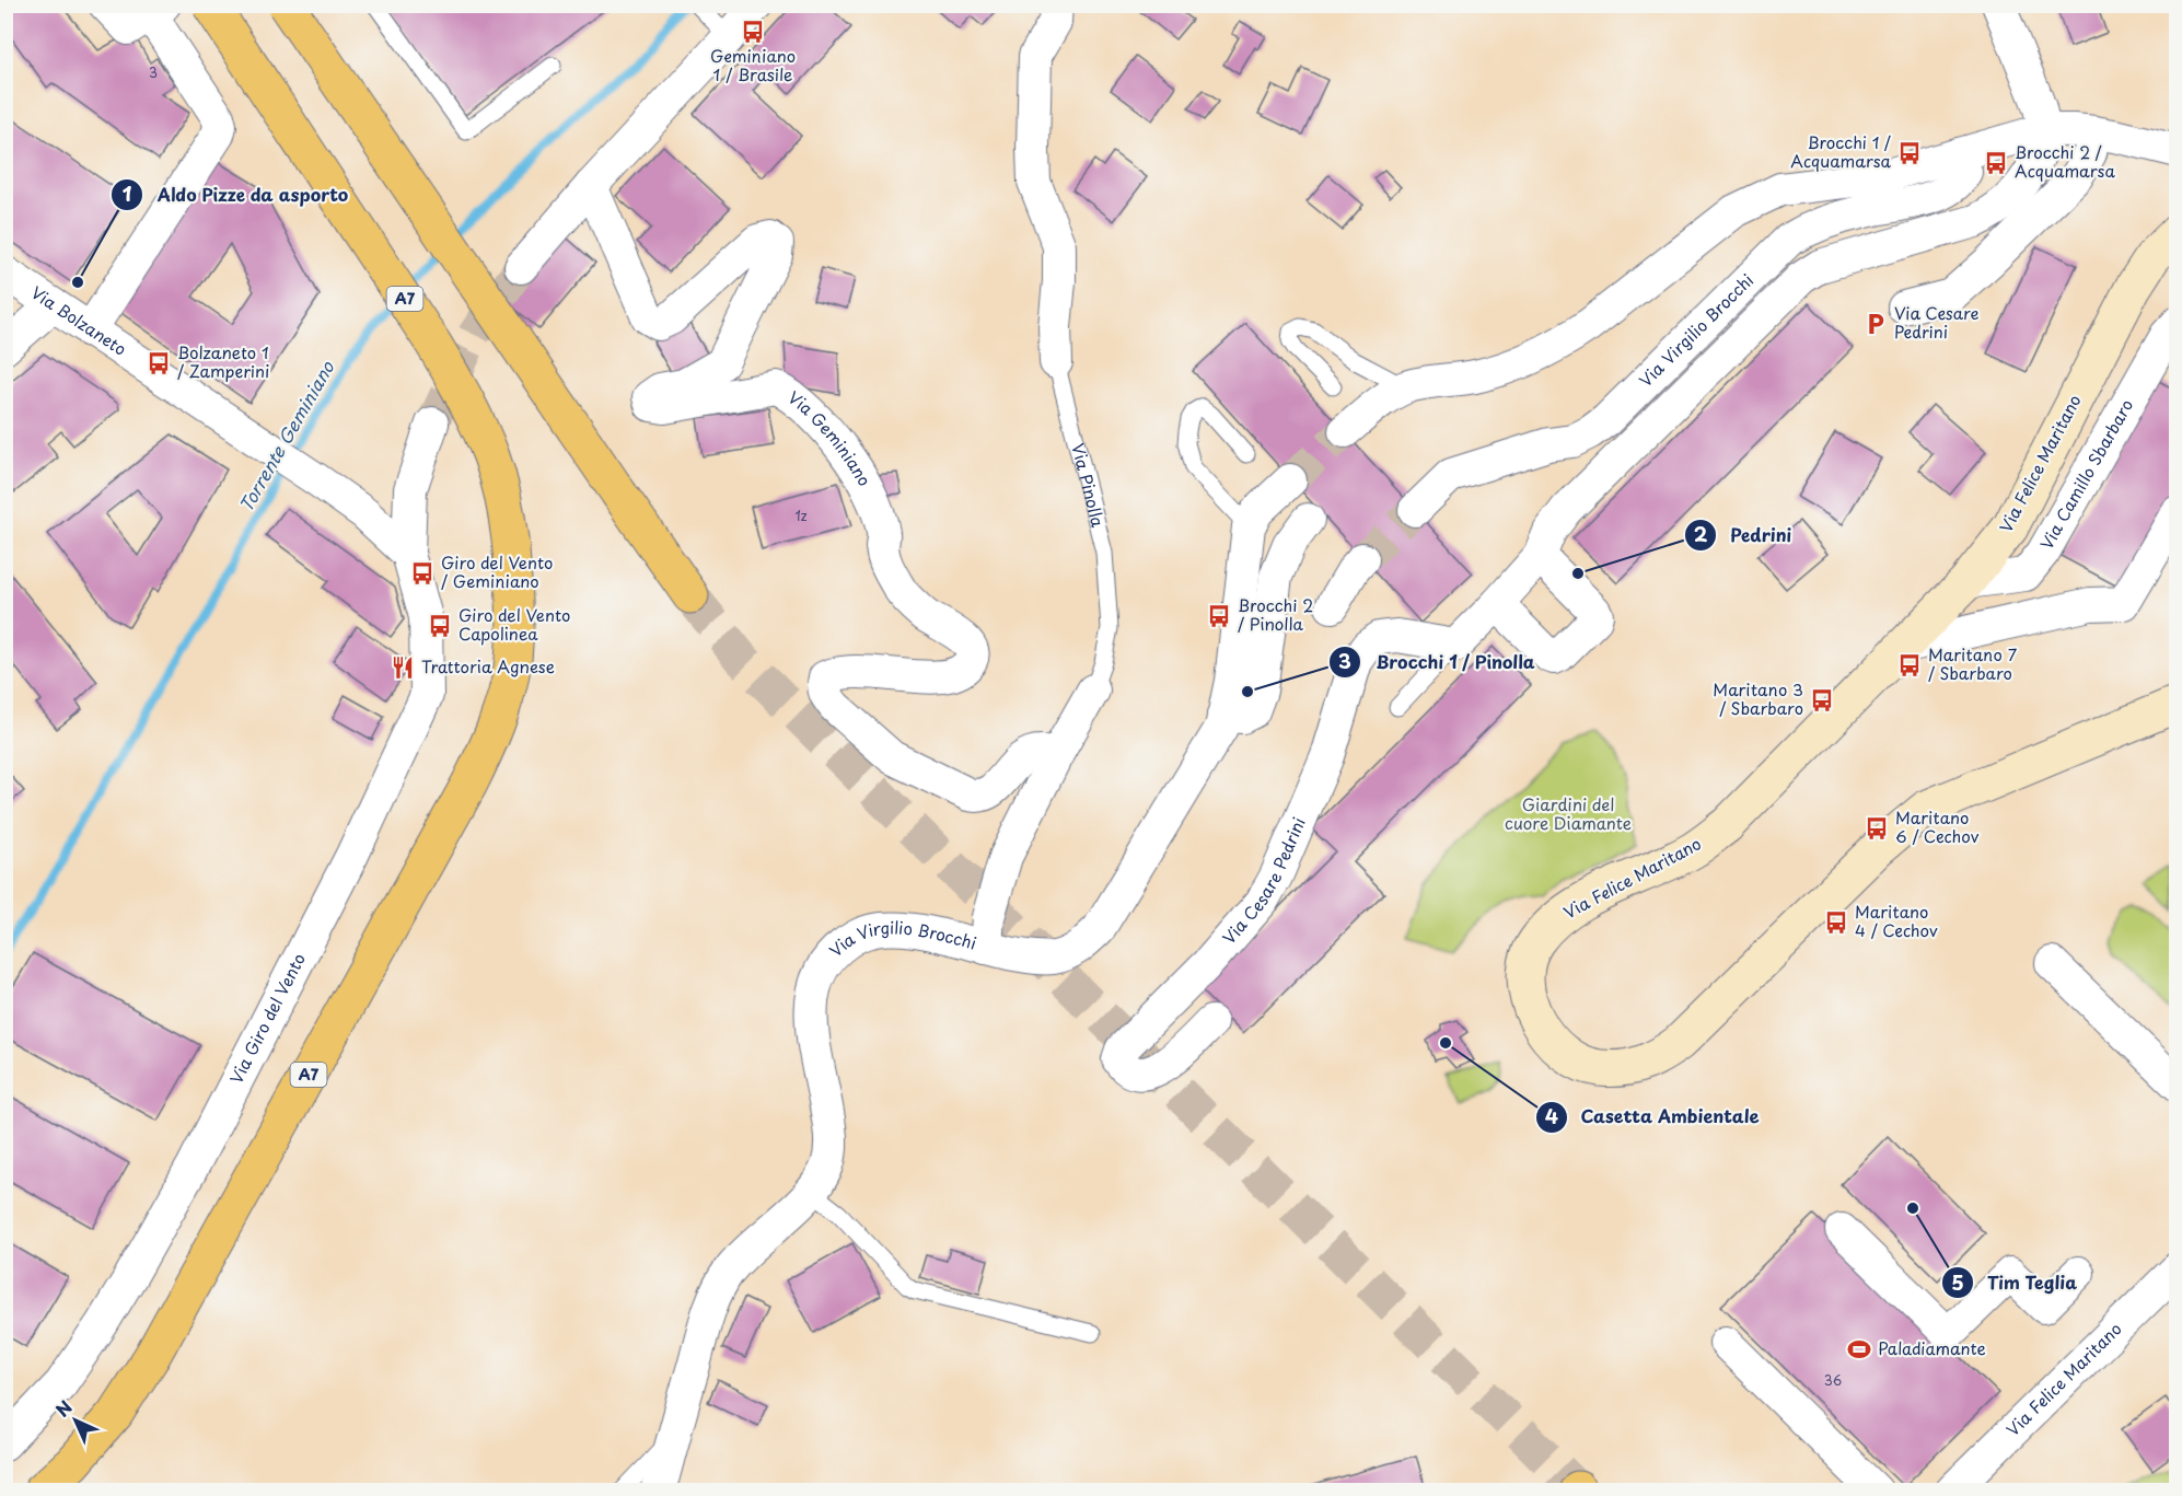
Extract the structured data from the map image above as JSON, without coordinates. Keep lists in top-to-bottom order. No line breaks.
{"streets":{"highway":["A7"],"street":["Via Bolzaneto","Via Virgilio Brocchi","Via Geminiano","Via Felice Maritano","Via Camillo Sbarbaro","Via Pinolla","Via Cesare Pedrini","Via Giro del Vento"]},"crossings":[["Via Bolzaneto","Via Giro del Vento"],["Via Virgilio Brocchi","Via Pinolla"],["Via Geminiano","Via Pinolla"],["Via Felice Maritano","Via Camillo Sbarbaro"]],"water":["Torrente Geminiano"],"parks":["Giardini del cuore Diamante"],"places":{"bus stop":["Geminiano 1 / Brasile","Brocchi 1 / Acquamarsa","Brocchi 2 / Acquamarsa","Bolzaneto 1 / Zamperini","Giro del Vento / Geminiano","Brocchi 2 / Pinolla","Giro del Vento Capolinea","Maritano 7 / Sbarbaro","Maritano 3 / Sbarbaro","Maritano 6 / Cechov","Maritano 4 / Cechov"],"other":["Aldo Pizze da asporto","Pedrini","Brocchi 1 / Pinolla","Casetta Ambientale","Tim Teglia"],"parking":["Via Cesare Pedrini"],"restaurant":["Trattoria Agnese"],"sports":["Paladiamante"]},"house_numbers":["3","1z","36"],"north":"top left"}
